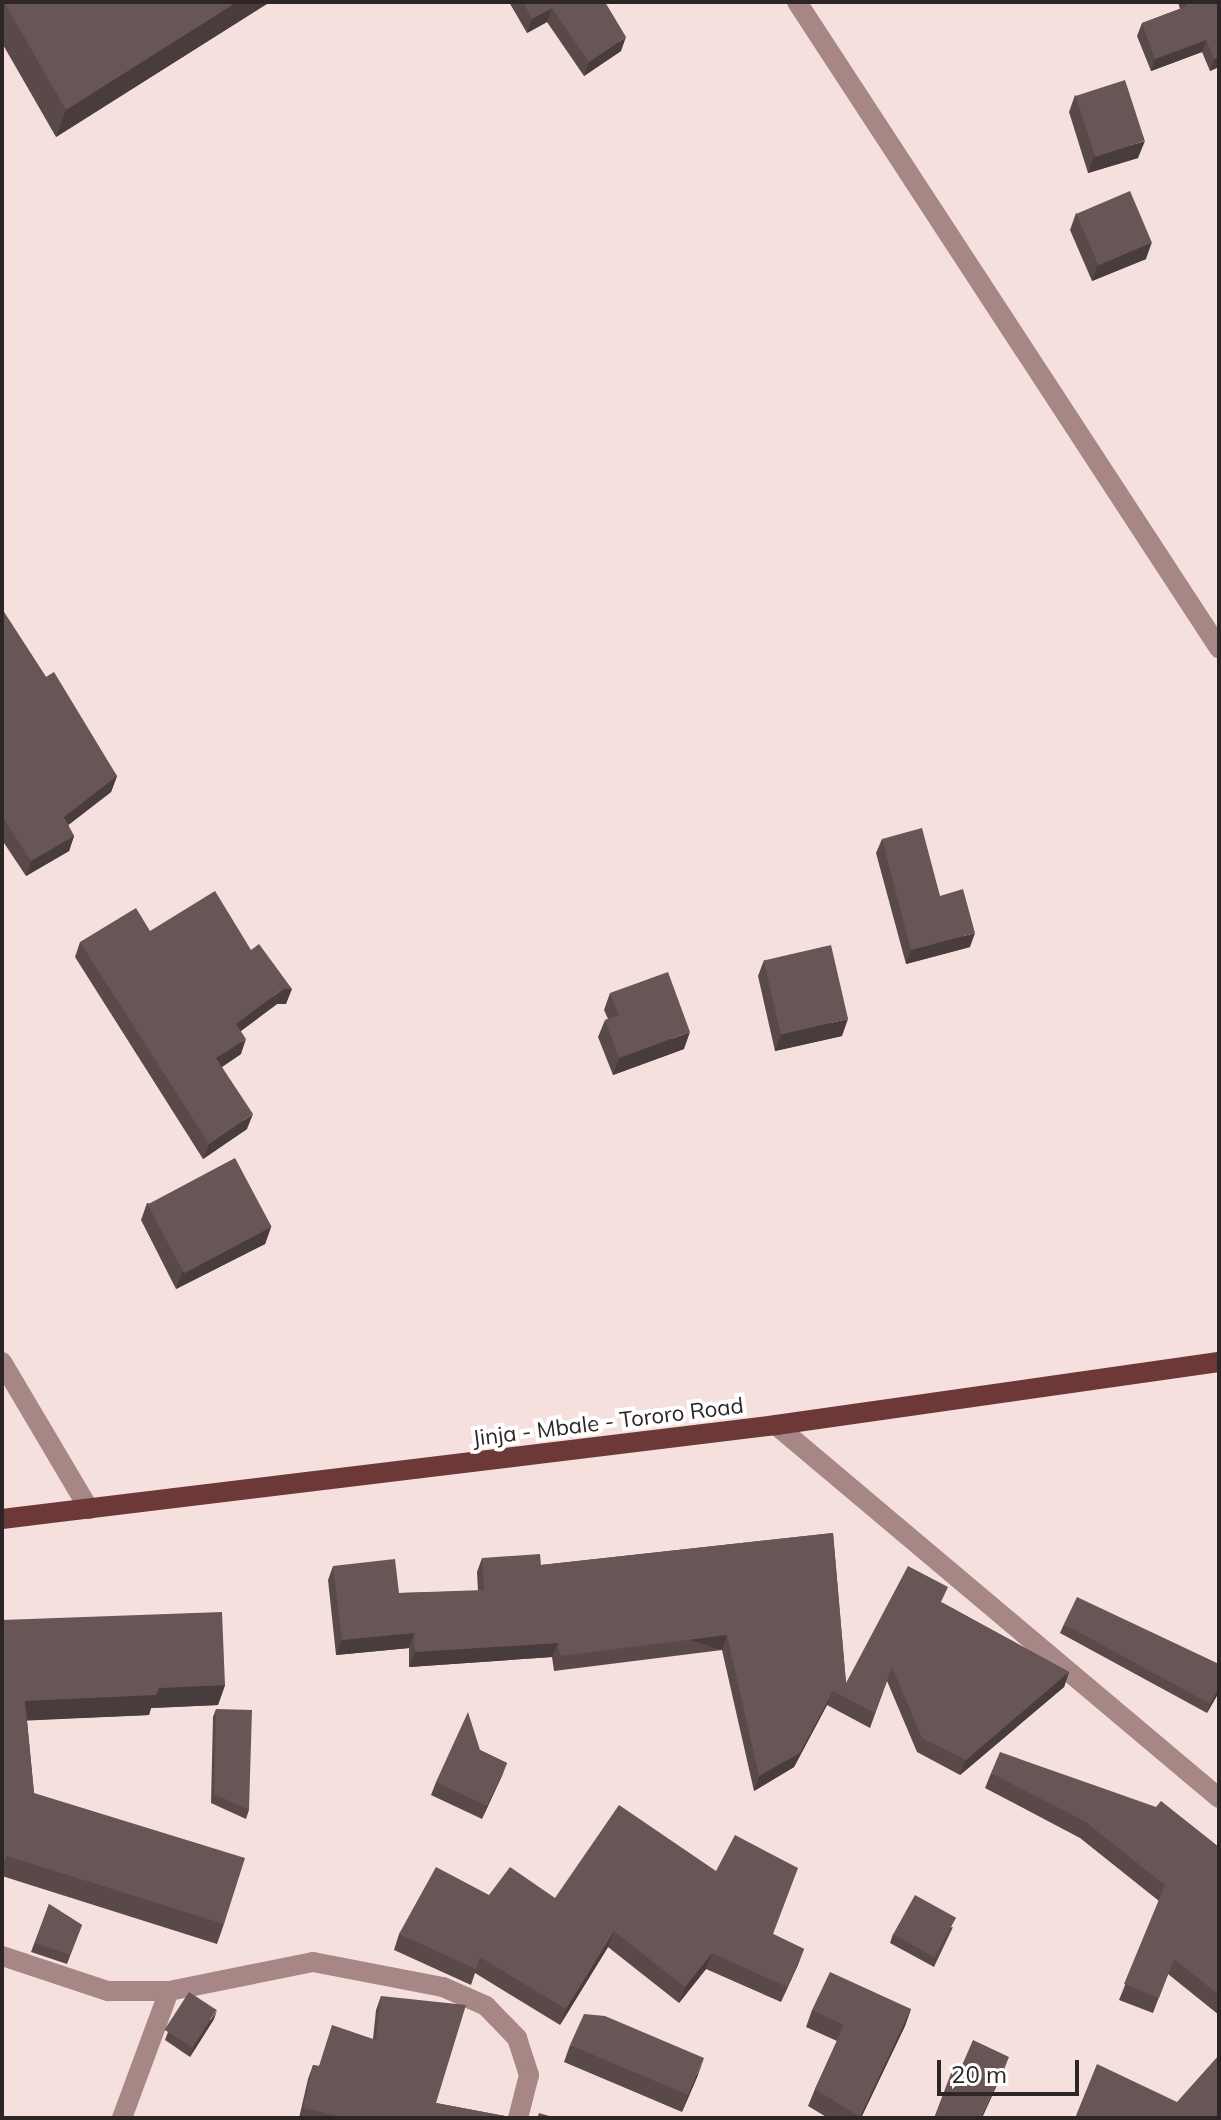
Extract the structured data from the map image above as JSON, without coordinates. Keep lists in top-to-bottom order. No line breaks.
{"streets":{"main road":["Jinja - Mbale - Tororo Road"]},"scale_bar":"20 m"}
